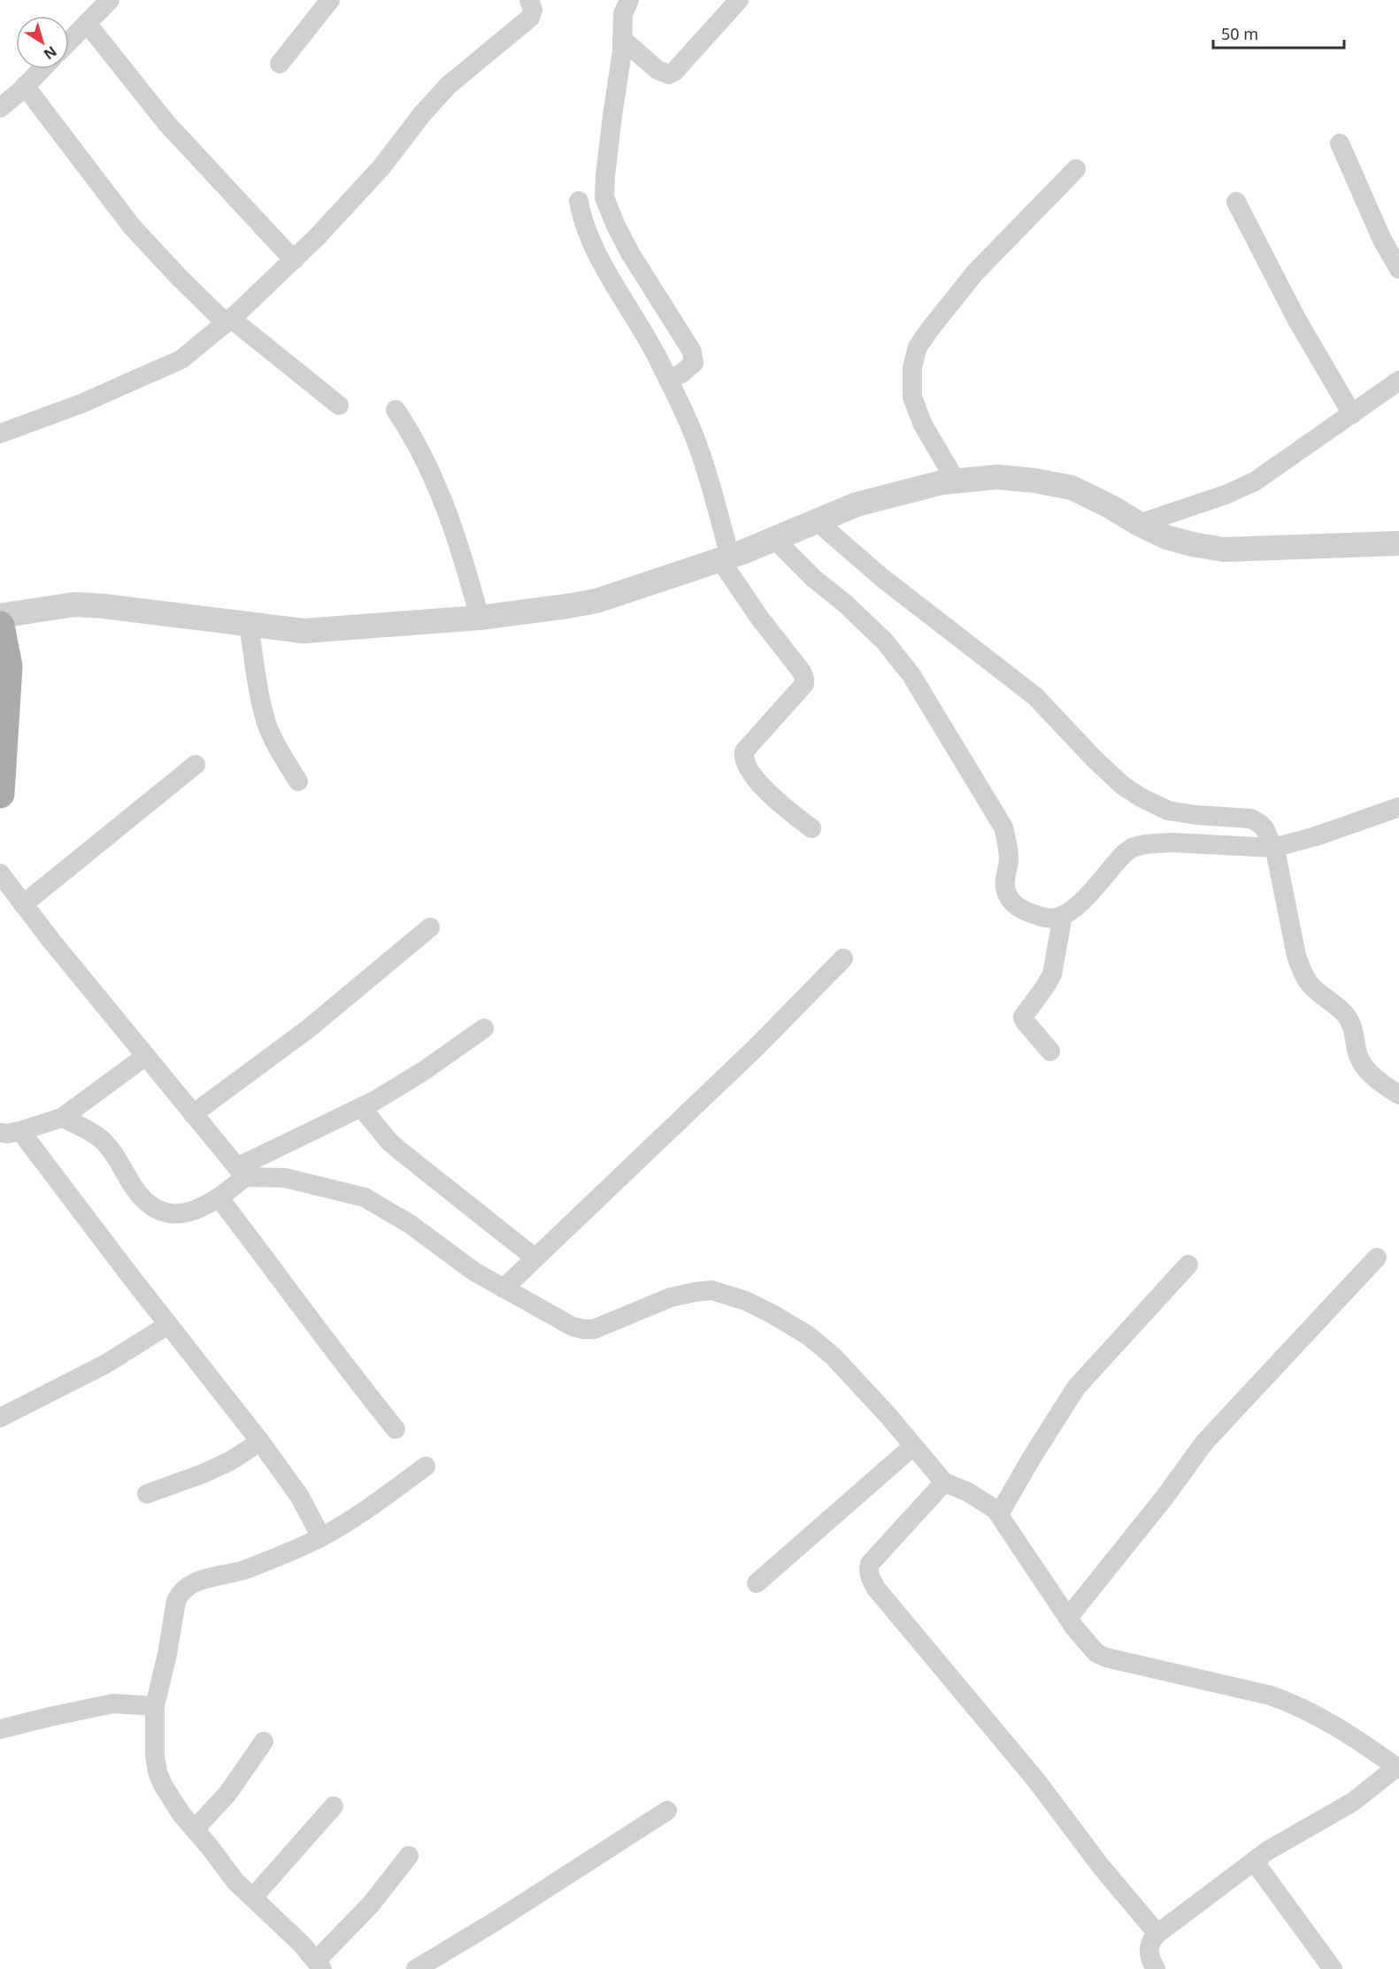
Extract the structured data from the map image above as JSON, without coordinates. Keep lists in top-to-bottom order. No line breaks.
{"scale_bar":"50 m","north":"bottom right"}
